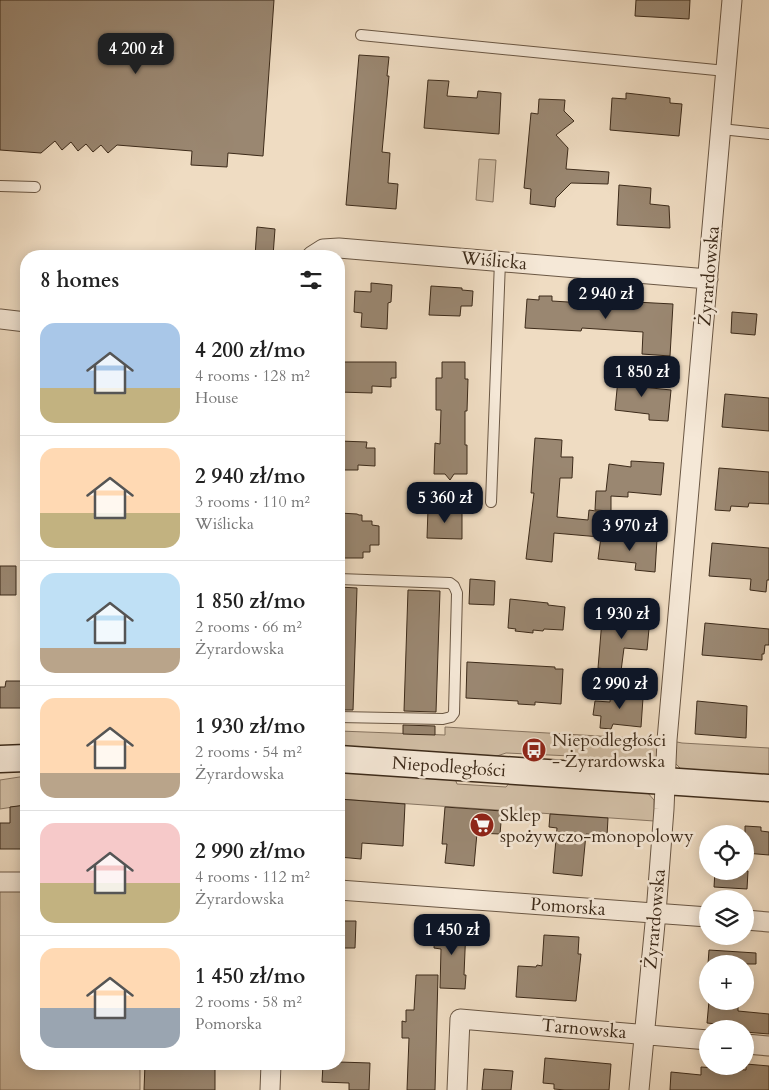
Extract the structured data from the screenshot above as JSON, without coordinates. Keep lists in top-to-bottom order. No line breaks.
{"streets":{"street":["Wiślicka","Żyrardowska","Niepodległości","Pomorska","Tarnowska"]},"crossings":[["Wiślicka","Żyrardowska"],["Żyrardowska","Niepodległości"],["Żyrardowska","Pomorska"],["Żyrardowska","Tarnowska"]],"places":{"bus stop":["Niepodległości - Żyrardowska"],"supermarket":["Sklep spożywczo-monopolowy"]},"page":{"price":["4 200 zł","2 940 zł","1 850 zł","5 360 zł","3 970 zł","1 930 zł","2 990 zł","1 450 zł"],"heading":"8 homes","list":[{"name":"4 200 zł/mo","note":"4 rooms · 128 m² · House"},{"name":"2 940 zł/mo","note":"3 rooms · 110 m² · Wiślicka"},{"name":"1 850 zł/mo","note":"2 rooms · 66 m² · Żyrardowska"},{"name":"1 930 zł/mo","note":"2 rooms · 54 m² · Żyrardowska"},{"name":"2 990 zł/mo","note":"4 rooms · 112 m² · Żyrardowska"},{"name":"1 450 zł/mo","note":"2 rooms · 58 m² · Pomorska"}],"map_buttons":["+","−"]}}
